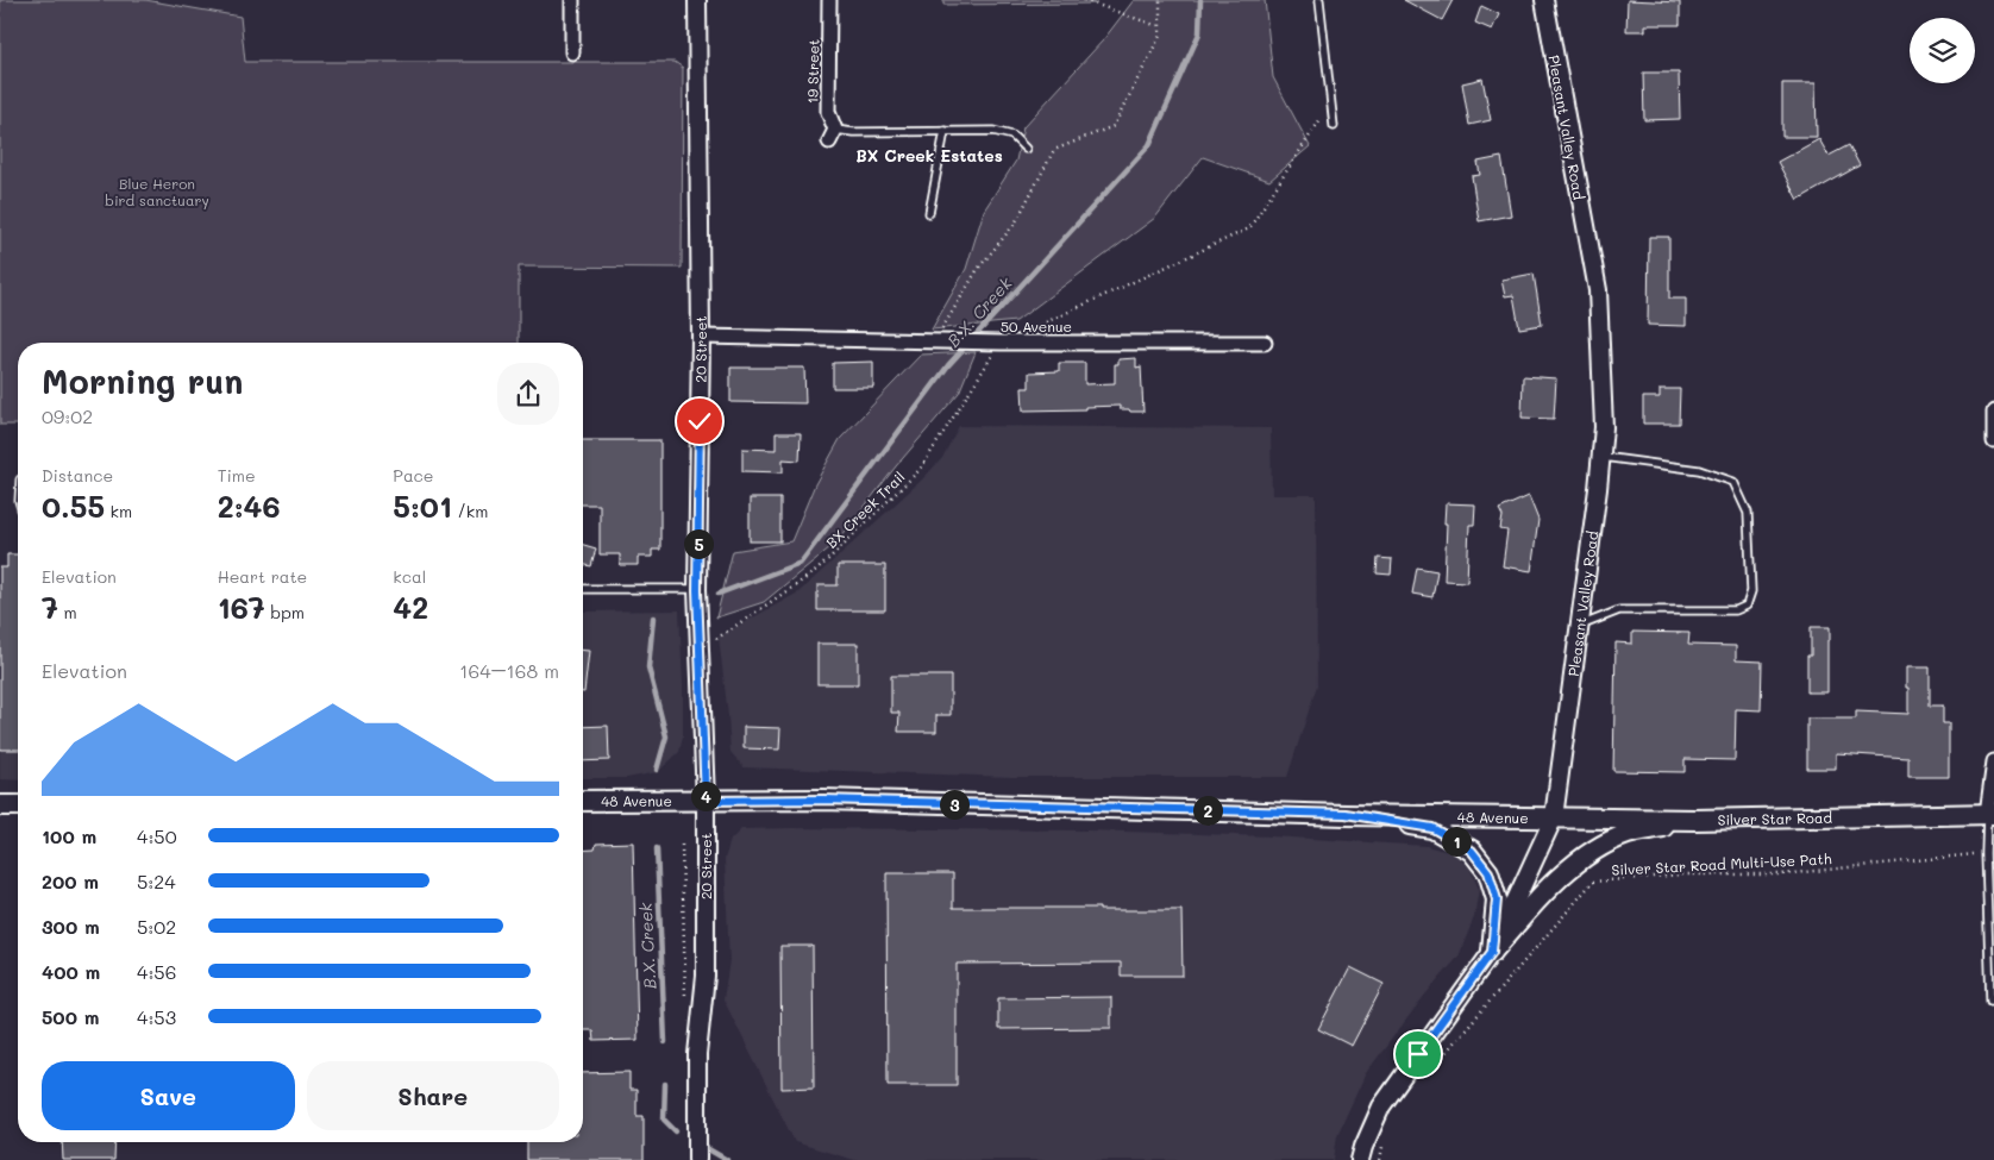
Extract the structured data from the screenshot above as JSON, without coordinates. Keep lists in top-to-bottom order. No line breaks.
{"streets":{"main road":["48 Avenue","Silver Star Road"],"street":["19 Street","Pleasant Valley Road","50 Avenue","20 Street"],"path":["BX Creek Trail","Silver Star Road Multi-Use Path"]},"crossings":[["Pleasant Valley Road","48 Avenue"],["Pleasant Valley Road","Silver Star Road"],["50 Avenue","20 Street"],["50 Avenue","BX Creek Trail"],["20 Street","BX Creek Trail"],["20 Street","48 Avenue"],["48 Avenue","Silver Star Road"]],"districts":["BX Creek Estates"],"water":["B.X. Creek"],"parks":["Blue Heron bird sanctuary"],"page":{"heading":["Morning run","09:02"],"stats":[["Distance","0.55 km"],["Time","2:46"],["Pace","5:01 /km"],["Elevation","7 m"],["Heart rate","167 bpm"],["kcal","42"]],"pins":["5","4","3","2","1"],"chart":["Elevation","164–168 m"],"list":[{"name":"100 m","note":"4:50"},{"name":"200 m","note":"5:24"},{"name":"300 m","note":"5:02"},{"name":"400 m","note":"4:56"},{"name":"500 m","note":"4:53"}],"buttons":["Save","Share"]}}
